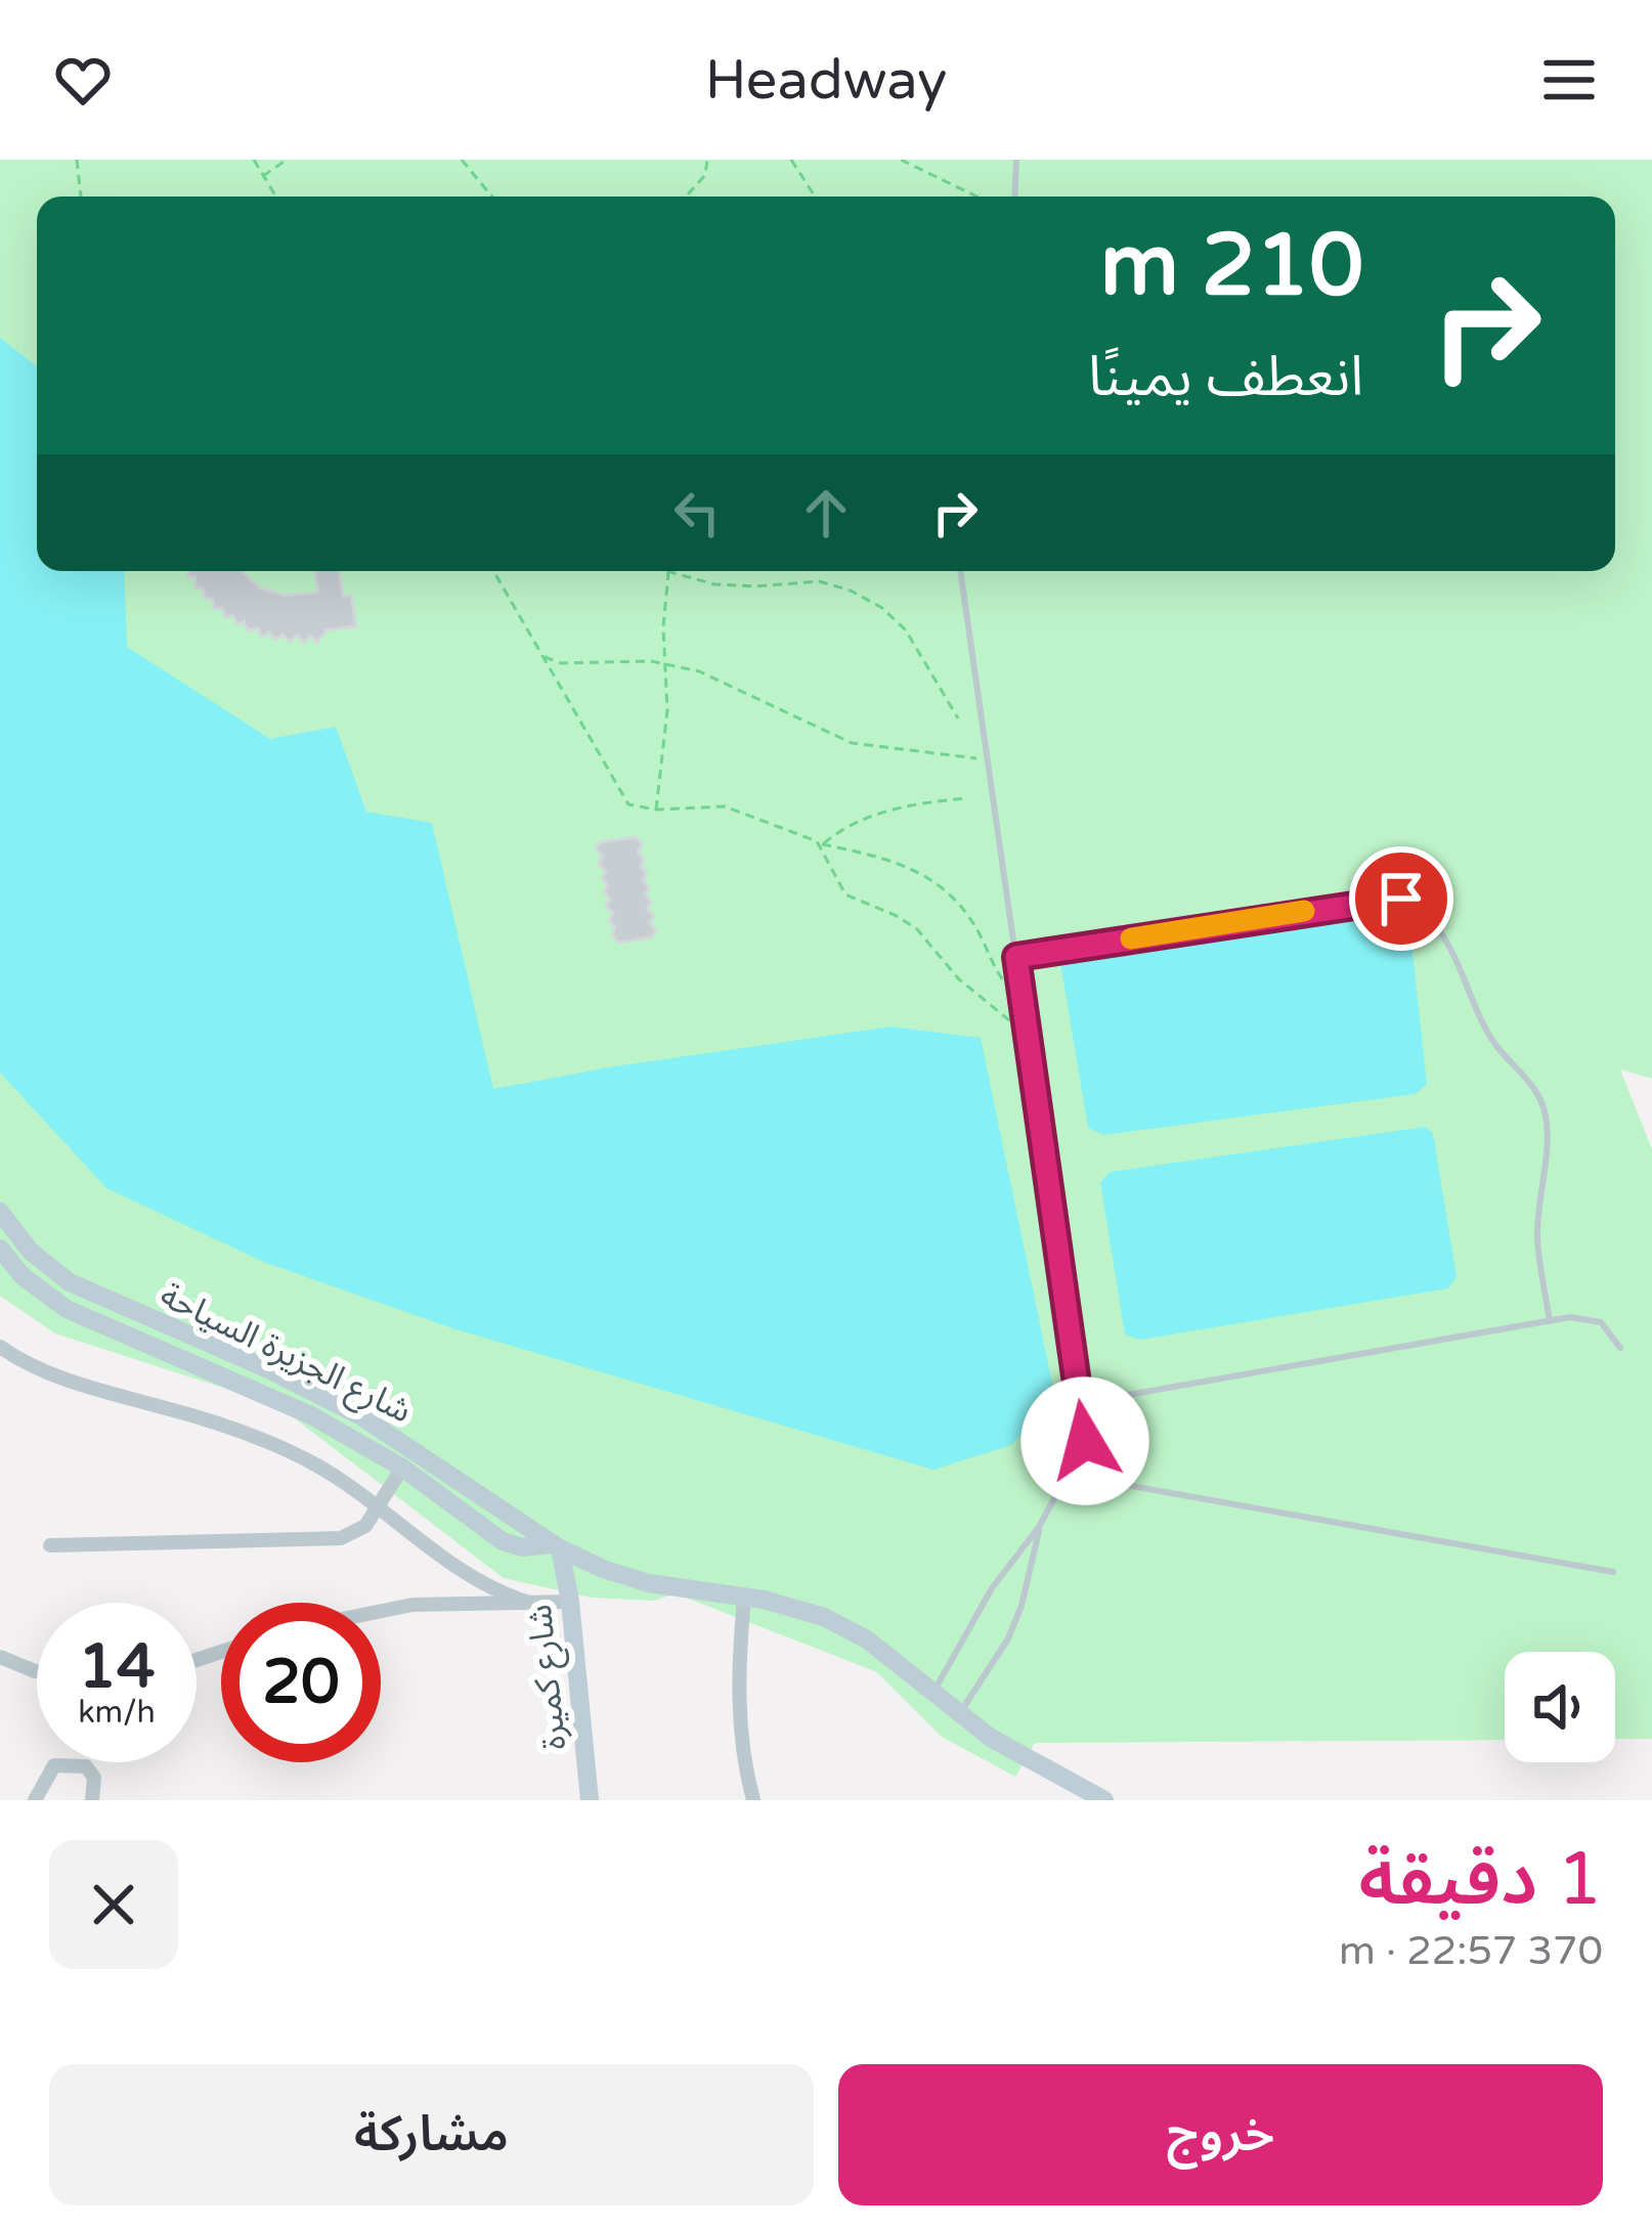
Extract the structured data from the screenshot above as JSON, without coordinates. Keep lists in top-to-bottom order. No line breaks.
{"streets":{"main road":["شارع الجزيرة السياحة","شارع كميرة"]},"crossings":[["شارع الجزيرة السياحة","شارع كميرة"]],"page":{"header":"Headway","turn":["210 m","انعطف يمينًا"],"speed":"14 km/h","limit":"20","heading":["1 دقيقة","370 m · 22:57"],"buttons":["خروج","مشاركة"]}}
